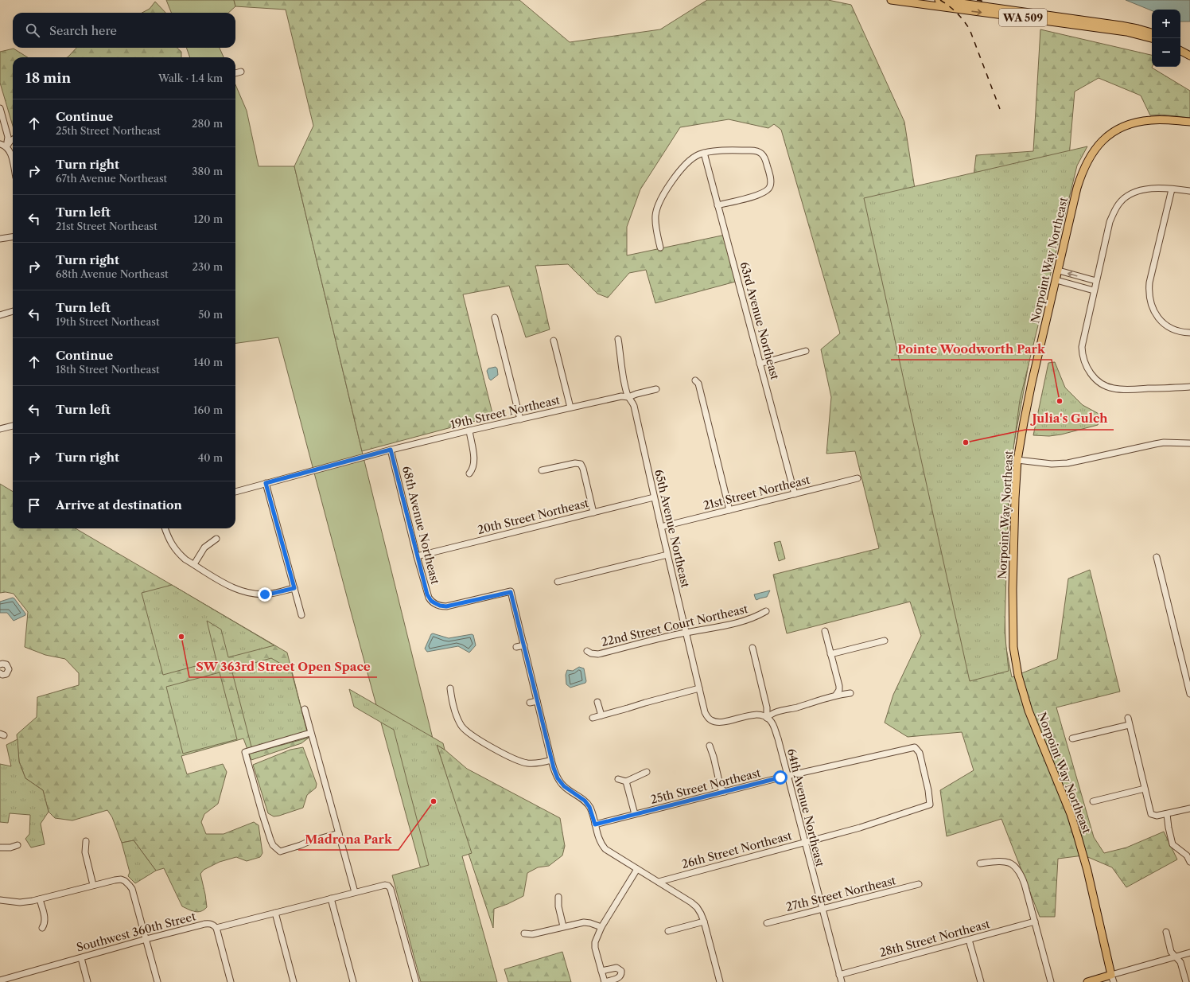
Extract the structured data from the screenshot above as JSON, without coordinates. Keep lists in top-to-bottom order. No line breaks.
{"streets":{"main road":["WA 509","Norpoint Way Northeast"],"street":["63rd Avenue Northeast","19th Street Northeast","21st Street Northeast","20th Street Northeast","68th Avenue Northeast","65th Avenue Northeast","22nd Street Court Northeast","25th Street Northeast","64th Avenue Northeast","26th Street Northeast","27th Street Northeast","Southwest 360th Street","28th Street Northeast"]},"crossings":[["63rd Avenue Northeast","21st Street Northeast"],["19th Street Northeast","68th Avenue Northeast"],["19th Street Northeast","65th Avenue Northeast"],["21st Street Northeast","65th Avenue Northeast"],["20th Street Northeast","68th Avenue Northeast"],["20th Street Northeast","65th Avenue Northeast"],["65th Avenue Northeast","22nd Street Court Northeast"],["65th Avenue Northeast","64th Avenue Northeast"],["25th Street Northeast","64th Avenue Northeast"],["25th Street Northeast","26th Street Northeast"],["64th Avenue Northeast","26th Street Northeast"],["64th Avenue Northeast","27th Street Northeast"],["64th Avenue Northeast","28th Street Northeast"]],"places":["Pointe Woodworth Park","Julia's Gulch","SW 363rd Street Open Space","Madrona Park"],"page":{"map_buttons":["+","−"],"search":"Search here","heading":["18 min","Walk · 1.4 km"],"list":[["Continue","25th Street Northeast","280 m"],["Turn right","67th Avenue Northeast","380 m"],["Turn left","21st Street Northeast","120 m"],["Turn right","68th Avenue Northeast","230 m"],["Turn left","19th Street Northeast","50 m"],["Continue","18th Street Northeast","140 m"],["Turn left","160 m"],["Turn right","40 m"],"Arrive at destination"]}}
